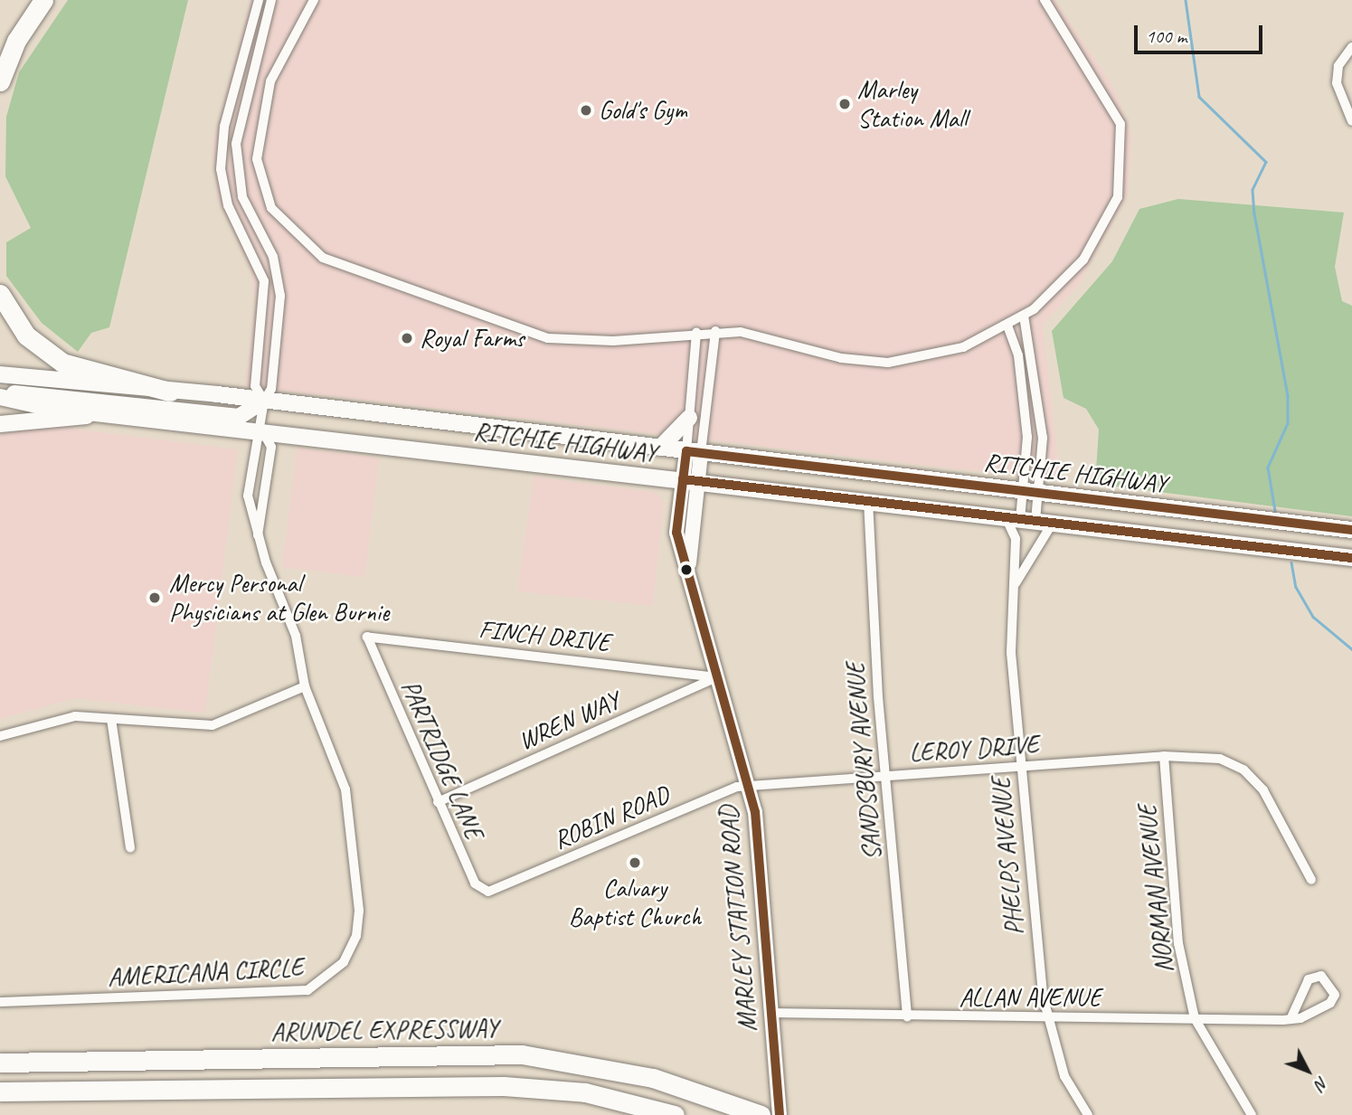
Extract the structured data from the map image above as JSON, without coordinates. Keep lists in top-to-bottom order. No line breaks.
{"streets":{"highway":["ARUNDEL EXPRESSWAY"],"main road":["RITCHIE HIGHWAY","MARLEY STATION ROAD"],"street":["FINCH DRIVE","WREN WAY","LEROY DRIVE","PARTRIDGE LANE","SANDSBURY AVENUE","ROBIN ROAD","PHELPS AVENUE","NORMAN AVENUE","AMERICANA CIRCLE","ALLAN AVENUE"]},"crossings":[["RITCHIE HIGHWAY","SANDSBURY AVENUE"],["RITCHIE HIGHWAY","PHELPS AVENUE"],["RITCHIE HIGHWAY","MARLEY STATION ROAD"],["RITCHIE HIGHWAY","AMERICANA CIRCLE"],["FINCH DRIVE","WREN WAY"],["FINCH DRIVE","PARTRIDGE LANE"],["FINCH DRIVE","MARLEY STATION ROAD"],["WREN WAY","PARTRIDGE LANE"],["WREN WAY","MARLEY STATION ROAD"],["LEROY DRIVE","SANDSBURY AVENUE"],["LEROY DRIVE","ROBIN ROAD"],["LEROY DRIVE","PHELPS AVENUE"],["LEROY DRIVE","NORMAN AVENUE"],["LEROY DRIVE","MARLEY STATION ROAD"],["PARTRIDGE LANE","ROBIN ROAD"],["SANDSBURY AVENUE","ALLAN AVENUE"],["ROBIN ROAD","MARLEY STATION ROAD"],["PHELPS AVENUE","ALLAN AVENUE"],["NORMAN AVENUE","ALLAN AVENUE"],["MARLEY STATION ROAD","ALLAN AVENUE"]],"places":["Marley Station Mall","Gold's Gym","Royal Farms","Mercy Personal Physicians at Glen Burnie","Calvary Baptist Church"],"scale_bar":"100 m","north":"bottom right"}
